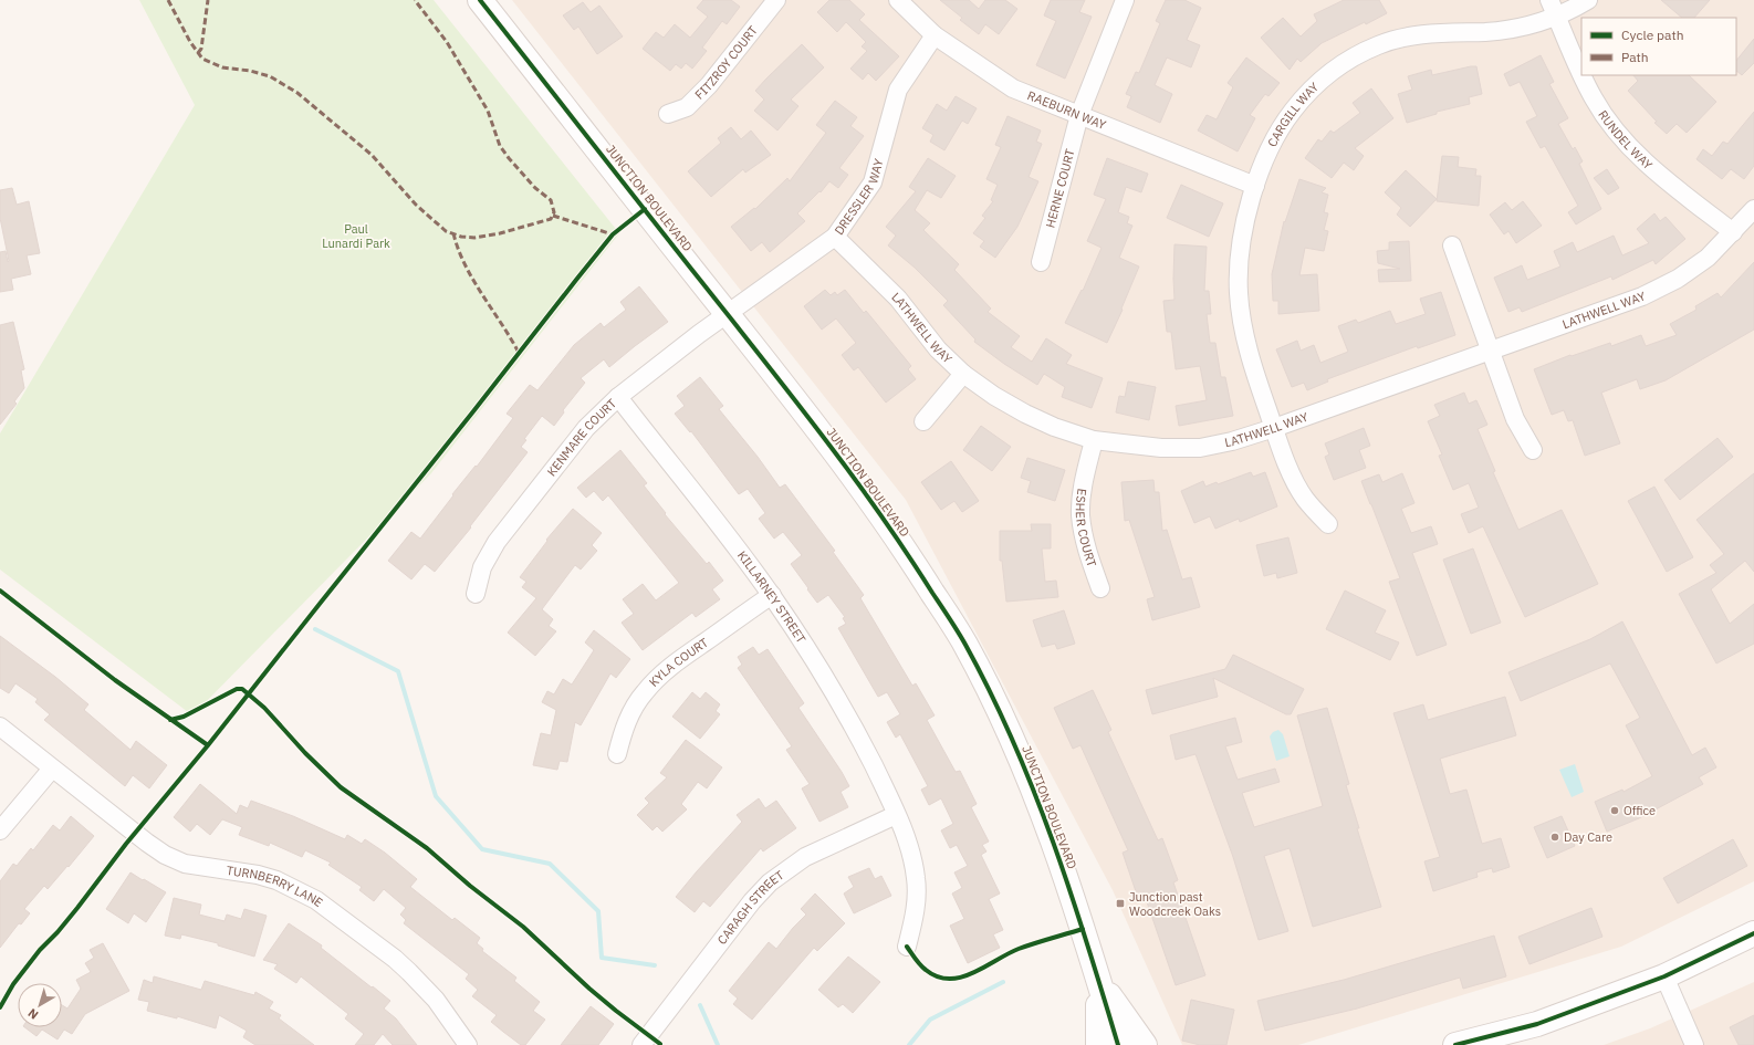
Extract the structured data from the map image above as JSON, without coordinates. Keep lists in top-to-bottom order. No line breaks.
{"streets":{"main road":["JUNCTION BOULEVARD"],"street":["FITZROY COURT","RAEBURN WAY","CARGILL WAY","RUNDEL WAY","HERNE COURT","DRESSLER WAY","LATHWELL WAY","KENMARE COURT","ESHER COURT","KILLARNEY STREET","KYLA COURT","TURNBERRY LANE","CARAGH STREET"]},"crossings":[["RAEBURN WAY","CARGILL WAY"],["RAEBURN WAY","HERNE COURT"],["RAEBURN WAY","DRESSLER WAY"],["CARGILL WAY","RUNDEL WAY"],["CARGILL WAY","LATHWELL WAY"],["RUNDEL WAY","LATHWELL WAY"],["DRESSLER WAY","JUNCTION BOULEVARD"],["DRESSLER WAY","LATHWELL WAY"],["DRESSLER WAY","KENMARE COURT"],["JUNCTION BOULEVARD","KENMARE COURT"],["LATHWELL WAY","ESHER COURT"],["KENMARE COURT","KILLARNEY STREET"],["KILLARNEY STREET","KYLA COURT"],["KILLARNEY STREET","CARAGH STREET"]],"parks":["Paul Lunardi Park"],"places":{"other":["Office","Day Care"],"transit":["Junction past Woodcreek Oaks"]},"legend":["Cycle path","Path"],"north":"bottom left"}
